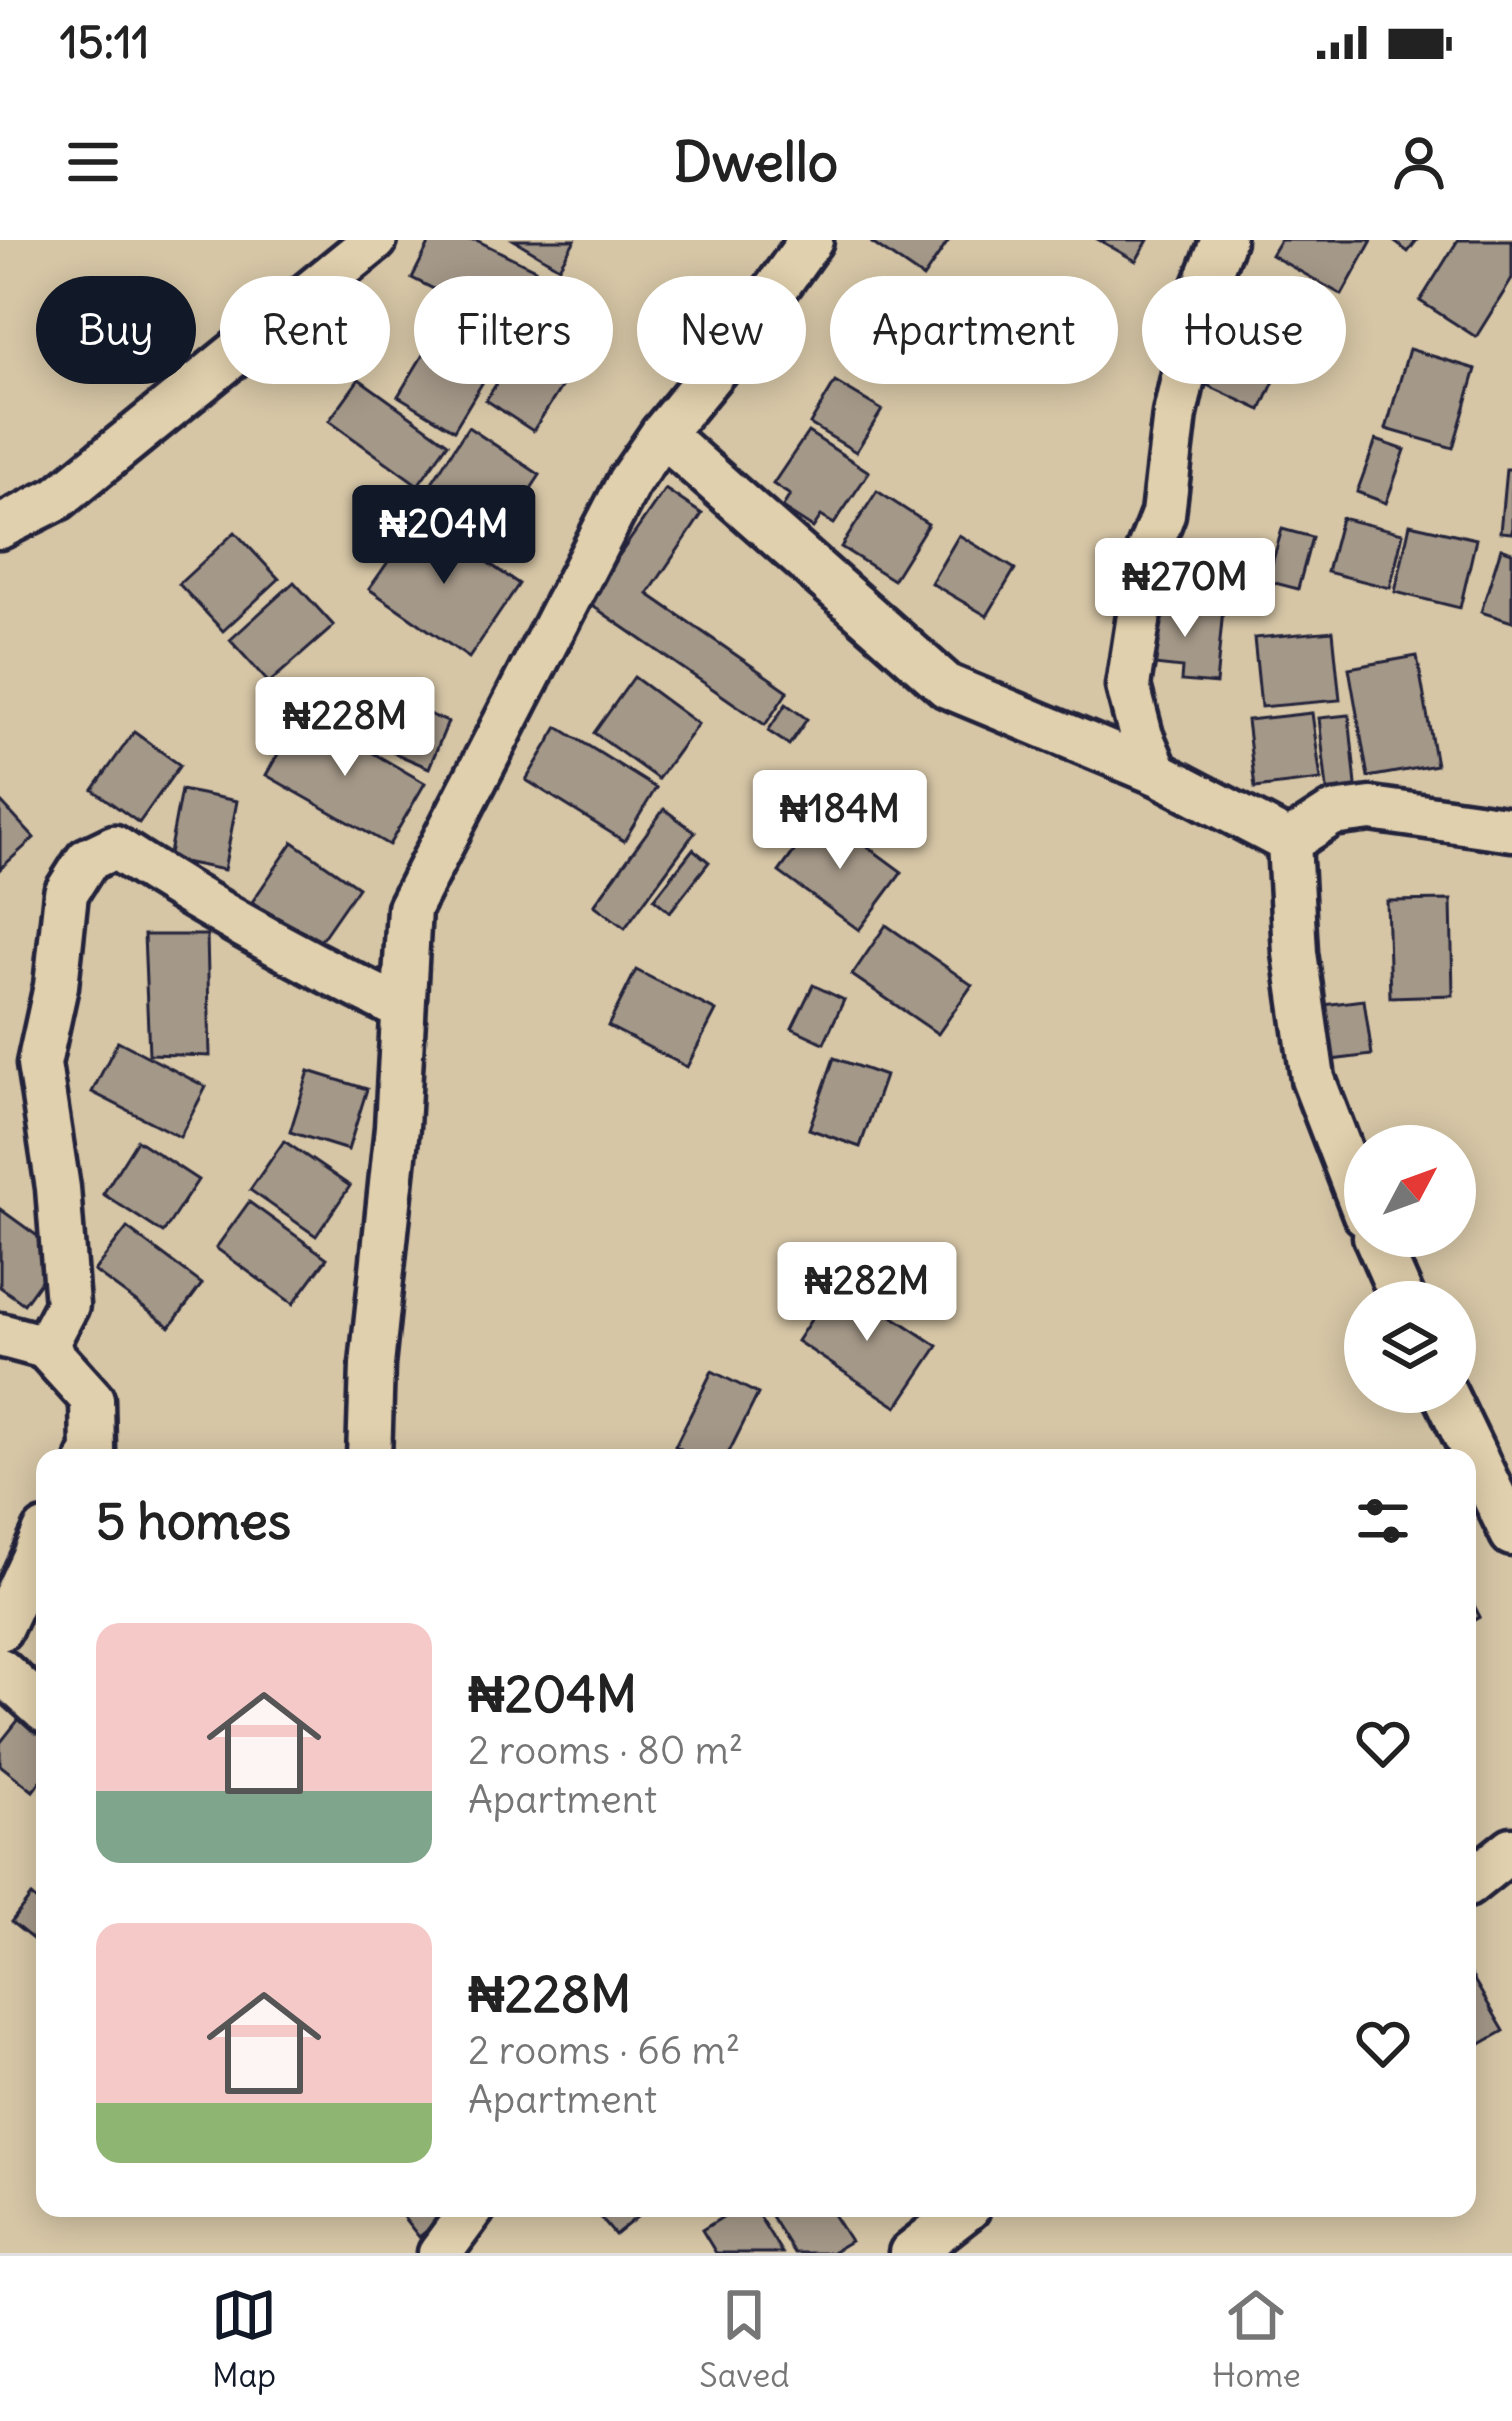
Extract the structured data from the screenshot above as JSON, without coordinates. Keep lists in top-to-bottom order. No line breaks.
{"north":"top right","page":{"status":"15:11","header":"Dwello","chip":["Buy","Rent","Filters","New","Apartment","House"],"price":["₦204M","₦270M","₦228M","₦184M","₦282M"],"heading":"5 homes","list":[{"name":"₦204M","note":"2 rooms · 80 m² · Apartment"},{"name":"₦228M","note":"2 rooms · 66 m² · Apartment"}],"tabs":["Map","Saved","Home"]}}
